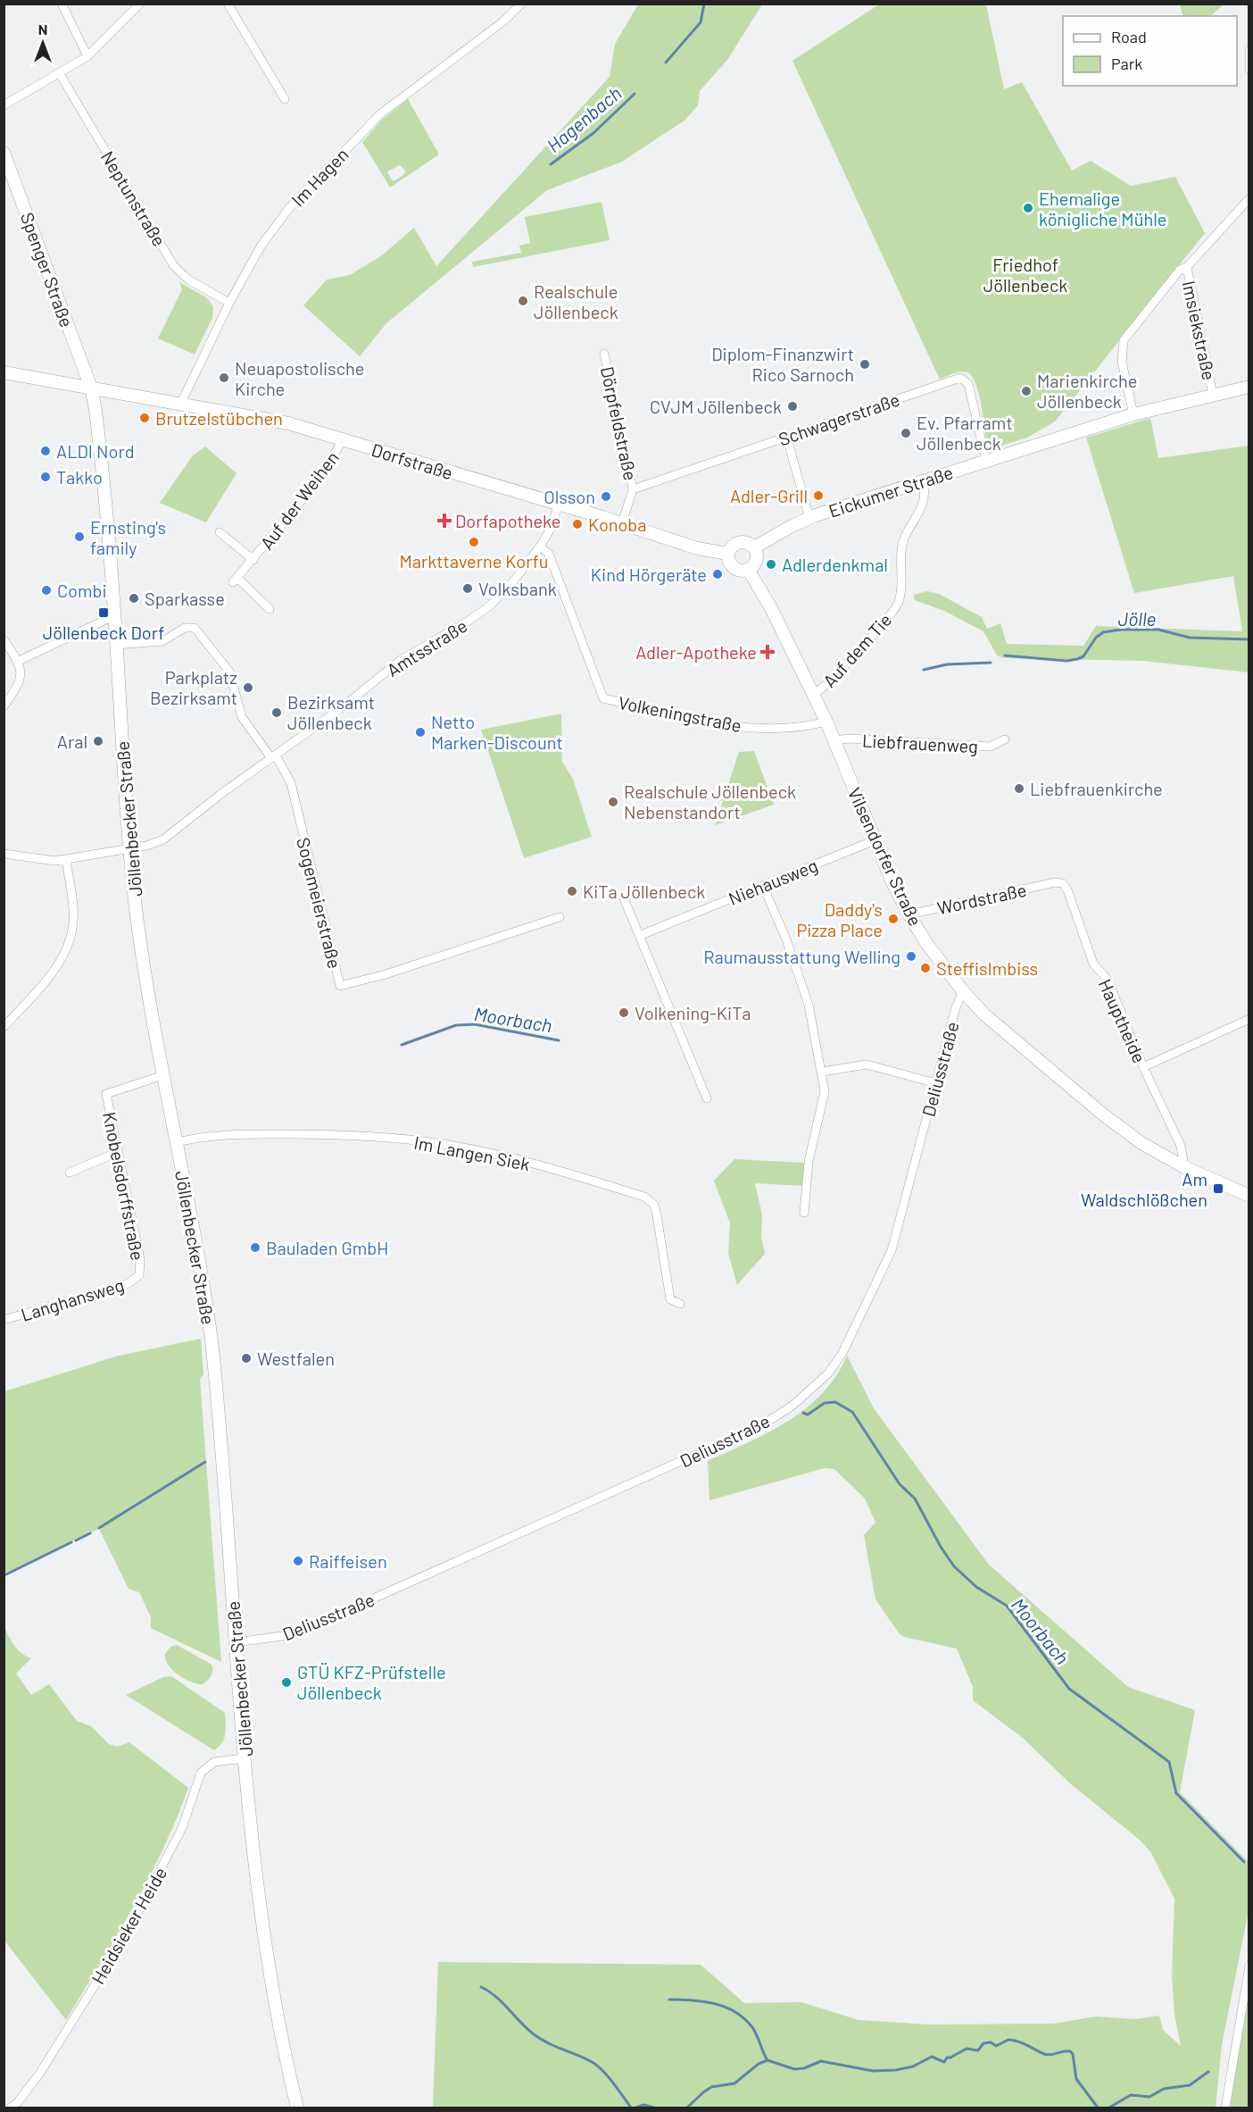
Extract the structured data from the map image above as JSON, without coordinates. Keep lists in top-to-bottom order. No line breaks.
{"streets":{"main road":["Spenger Straße","Dorfstraße","Eickumer Straße","Jöllenbecker Straße","Vilsendorfer Straße"],"street":["Im Hagen","Neptunstraße","Imsiekstraße","Schwagerstraße","Dörpfeldstraße","Auf der Weihen","Amtsstraße","Auf dem Tie","Volkeningstraße","Liebfrauenweg","Niehausweg","Wordstraße","Sogemeierstraße","Hauptheide","Deliusstraße","Im Langen Siek","Knobelsdorffstraße","Langhansweg","Heidsieker Heide"]},"crossings":[["Im Hagen","Neptunstraße"],["Im Hagen","Dorfstraße"],["Spenger Straße","Dorfstraße"],["Spenger Straße","Jöllenbecker Straße"],["Imsiekstraße","Eickumer Straße"],["Schwagerstraße","Dörpfeldstraße"],["Schwagerstraße","Eickumer Straße"],["Dörpfeldstraße","Dorfstraße"],["Dorfstraße","Eickumer Straße"],["Dorfstraße","Auf der Weihen"],["Dorfstraße","Amtsstraße"],["Dorfstraße","Jöllenbecker Straße"],["Dorfstraße","Vilsendorfer Straße"],["Eickumer Straße","Auf dem Tie"],["Eickumer Straße","Vilsendorfer Straße"],["Amtsstraße","Volkeningstraße"],["Amtsstraße","Jöllenbecker Straße"],["Amtsstraße","Sogemeierstraße"],["Auf dem Tie","Vilsendorfer Straße"],["Volkeningstraße","Vilsendorfer Straße"],["Liebfrauenweg","Vilsendorfer Straße"],["Jöllenbecker Straße","Deliusstraße"],["Jöllenbecker Straße","Im Langen Siek"],["Jöllenbecker Straße","Knobelsdorffstraße"],["Jöllenbecker Straße","Heidsieker Heide"],["Vilsendorfer Straße","Niehausweg"],["Vilsendorfer Straße","Wordstraße"],["Vilsendorfer Straße","Hauptheide"],["Vilsendorfer Straße","Deliusstraße"],["Wordstraße","Hauptheide"],["Knobelsdorffstraße","Langhansweg"]],"water":["Hagenbach","Jölle","Moorbach"],"parks":["Friedhof Jöllenbeck"],"places":{"other":["Ehemalige königliche Mühle","Realschule Jöllenbeck","Diplom-Finanzwirt Rico Sarnoch","Neuapostolische Kirche","Marienkirche Jöllenbeck","CVJM Jöllenbeck","Brutzelstübchen","Ev. Pfarramt Jöllenbeck","ALDI Nord","Takko","Adler-Grill","Olsson","Konoba","Ernsting's family","Markttaverne Korfu","Adlerdenkmal","Kind Hörgeräte","Volksbank","Combi","Sparkasse","Parkplatz Bezirksamt","Bezirksamt Jöllenbeck","Netto Marken-Discount","Aral","Liebfrauenkirche","Realschule Jöllenbeck Nebenstandort","KiTa Jöllenbeck","Daddy's Pizza Place","Raumausstattung Welling","SteffisImbiss","Volkening-KiTa","Bauladen GmbH","Westfalen","Raiffeisen","GTÜ KFZ-Prüfstelle Jöllenbeck"],"health":["Dorfapotheke","Adler-Apotheke"],"transit":["Jöllenbeck Dorf","Am Waldschlößchen"]},"legend":["Road","Park"],"north":"top"}
